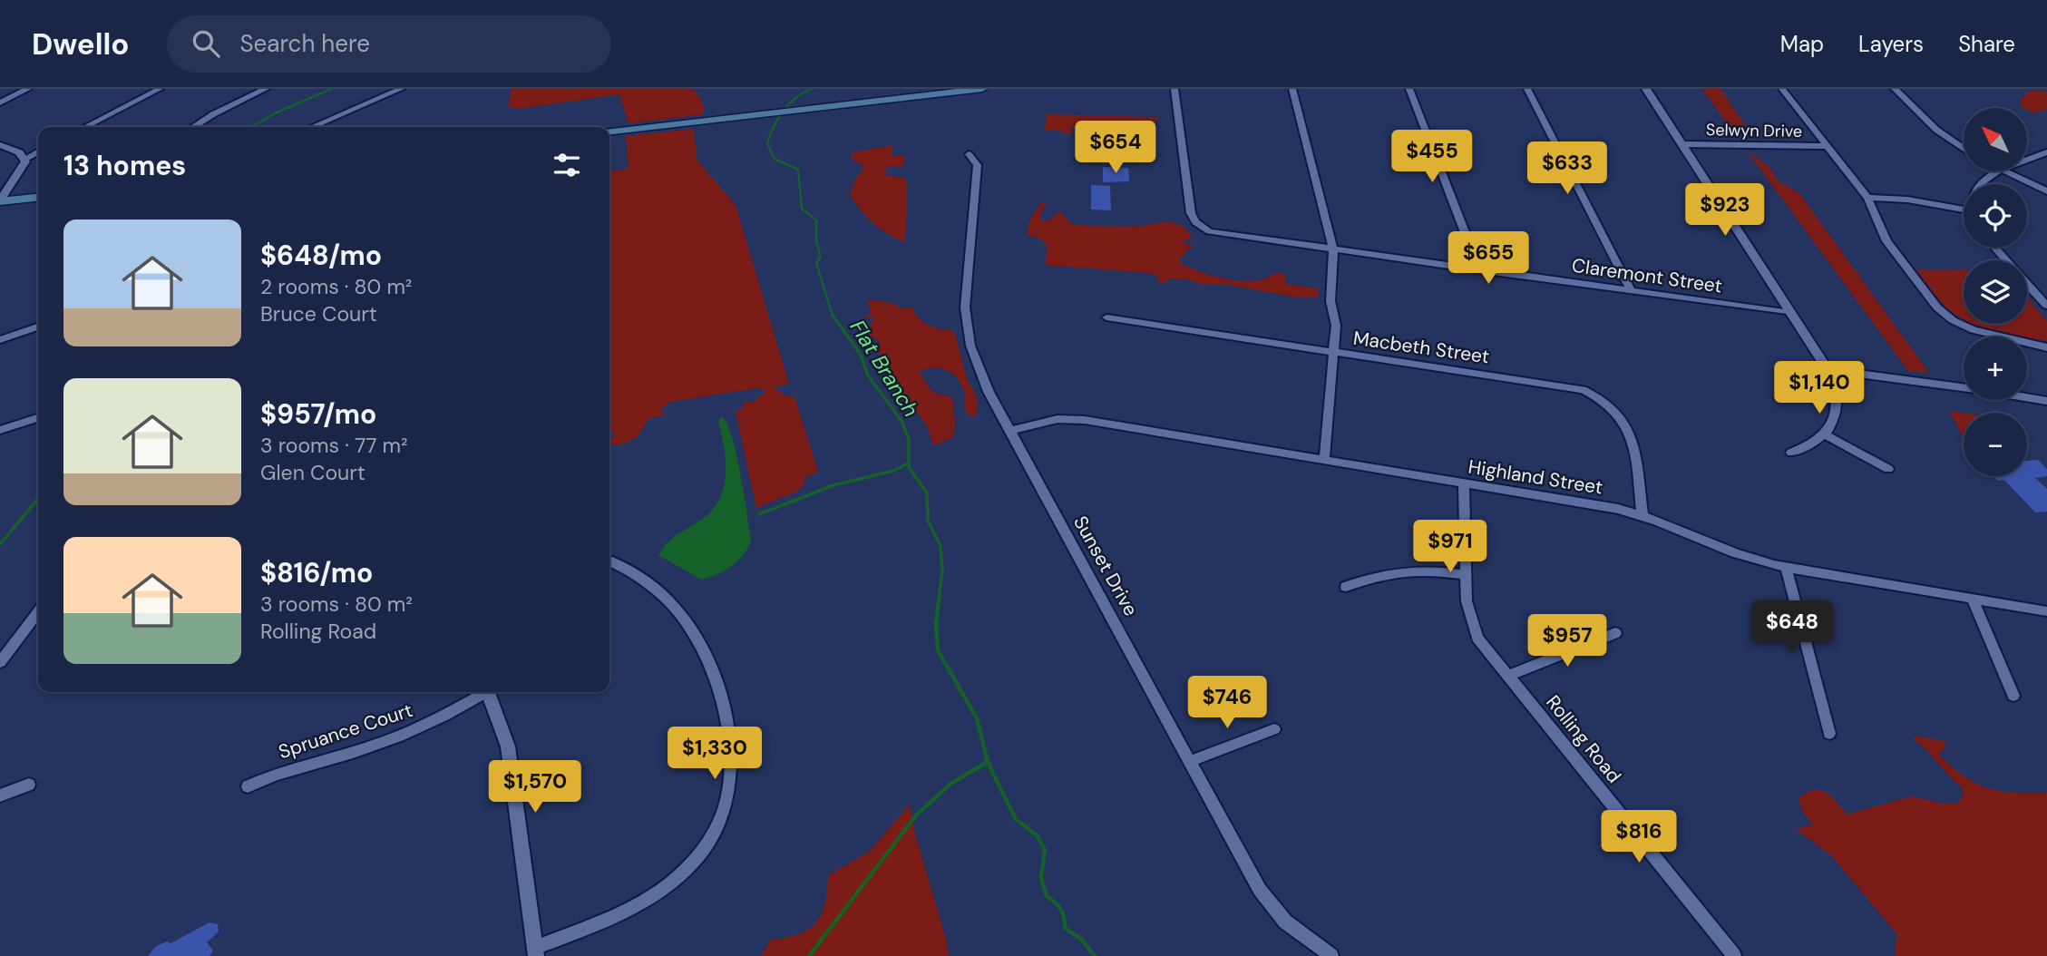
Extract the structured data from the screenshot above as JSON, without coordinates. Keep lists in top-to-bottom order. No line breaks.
{"streets":{"street":["Selwyn Drive","Claremont Street","Macbeth Street","Highland Street","Sunset Drive","Spruance Court","Rolling Road"]},"crossings":[["Macbeth Street","Highland Street"],["Highland Street","Sunset Drive"],["Highland Street","Rolling Road"]],"water":["Flat Branch"],"north":"top left","page":{"header":"Dwello","search":"Search here","nav":["Map","Layers","Share"],"map_buttons":["+","−"],"price":["$654","$455","$633","$923","$655","$1,140","$971","$648","$957","$746","$1,330","$1,570","$816"],"heading":"13 homes","list":[{"name":"$648/mo","note":"2 rooms · 80 m² · Bruce Court"},{"name":"$957/mo","note":"3 rooms · 77 m² · Glen Court"},{"name":"$816/mo","note":"3 rooms · 80 m² · Rolling Road"}]}}
